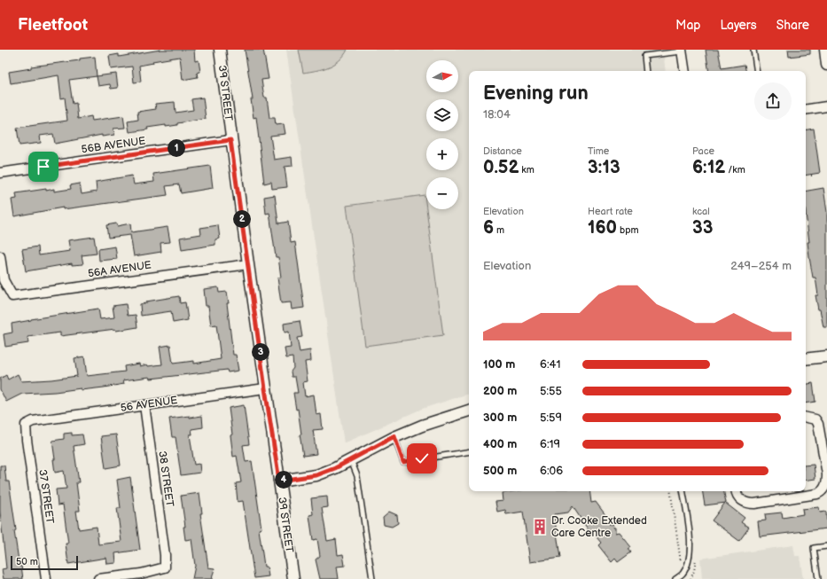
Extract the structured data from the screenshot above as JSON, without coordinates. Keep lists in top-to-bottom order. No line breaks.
{"streets":{"street":["39 STREET","56B AVENUE","56A AVENUE","56 AVENUE","38 STREET","37 STREET"]},"crossings":[["39 STREET","56B AVENUE"],["39 STREET","56A AVENUE"],["39 STREET","56 AVENUE"],["56 AVENUE","38 STREET"],["56 AVENUE","37 STREET"]],"places":{"building":["Dr. Cooke Extended Care Centre"]},"scale_bar":"50 m","north":"right","page":{"header":"Fleetfoot","nav":["Map","Layers","Share"],"map_buttons":["+","−"],"heading":["Evening run","18:04"],"stats":[["Distance","0.52 km"],["Time","3:13"],["Pace","6:12 /km"],["Elevation","6 m"],["Heart rate","160 bpm"],["kcal","33"]],"pins":["1","2","3","4"],"chart":["Elevation","249–254 m"],"list":[{"name":"100 m","note":"6:41"},{"name":"200 m","note":"5:55"},{"name":"300 m","note":"5:59"},{"name":"400 m","note":"6:19"},{"name":"500 m","note":"6:06"}],"scale":"50 m"}}
